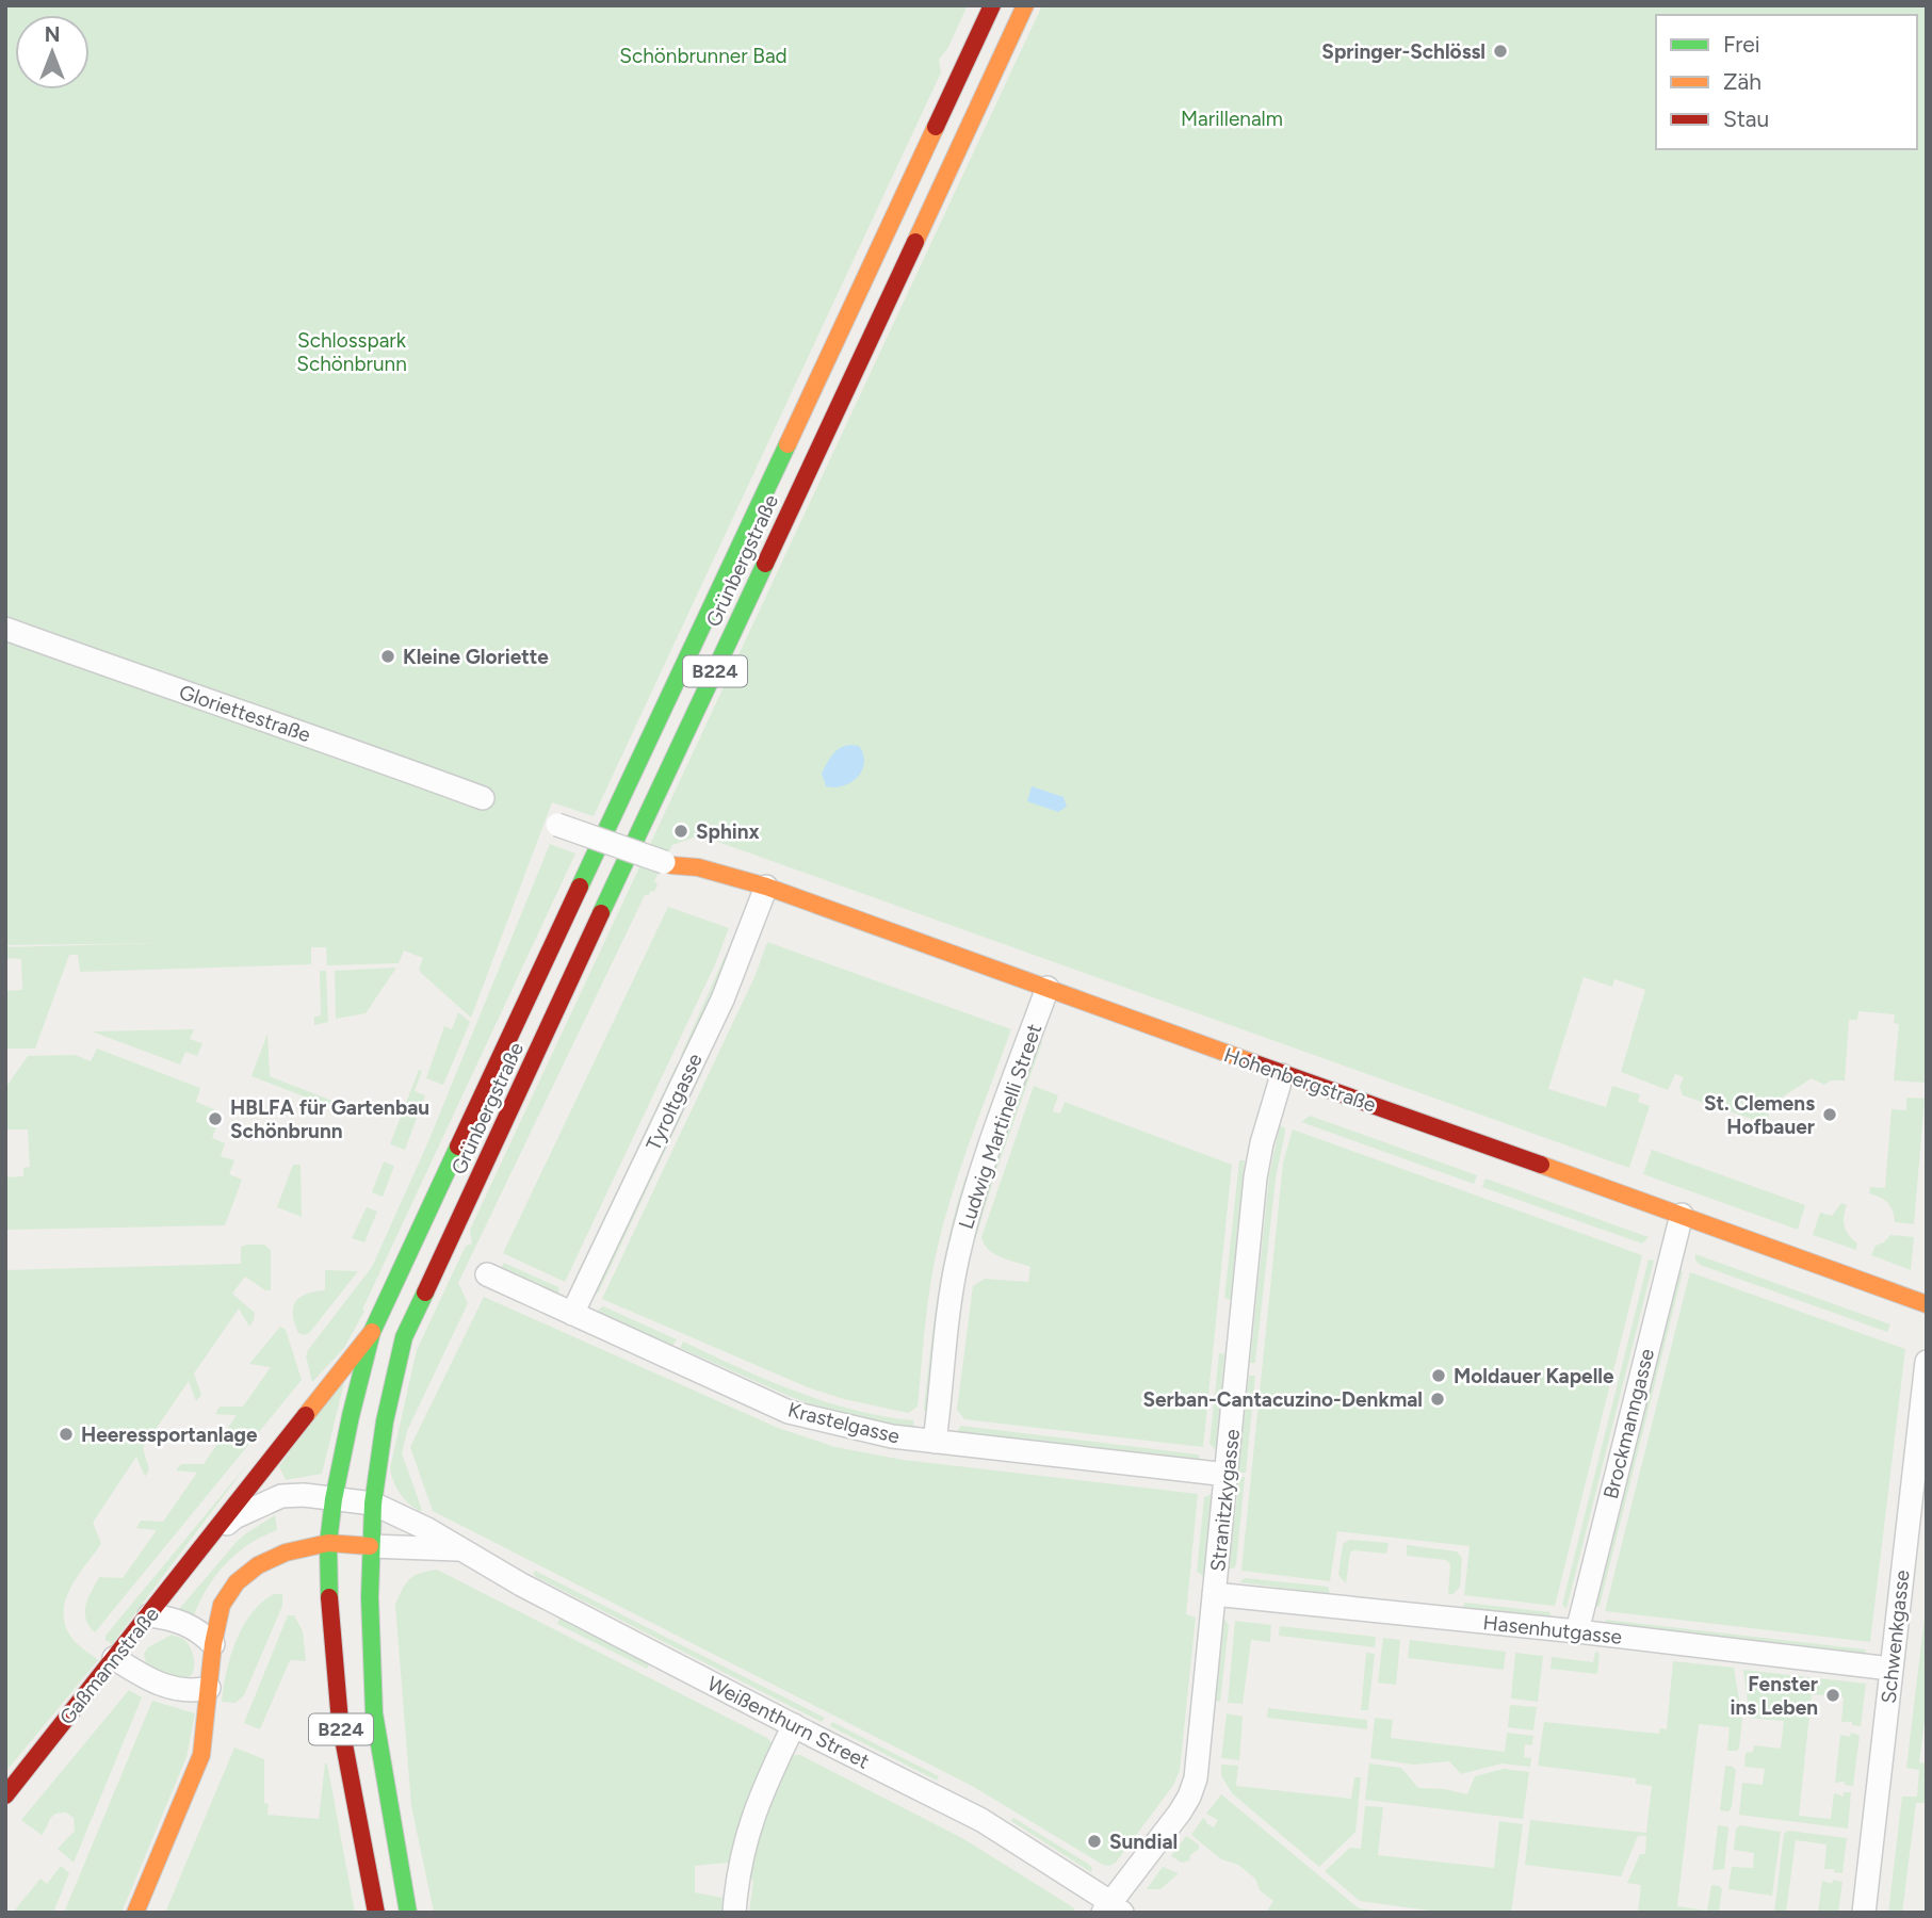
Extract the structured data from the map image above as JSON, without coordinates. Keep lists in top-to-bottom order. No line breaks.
{"streets":{"main road":["Grünbergstraße","B224","Hohenbergstraße","Gaßmannstraße"],"street":["Gloriettestraße","Tyroltgasse","Ludwig Martinelli Street","Krastelgasse","Brockmanngasse","Stranitzkygasse","Hasenhutgasse","Schwenkgasse","Weißenthurn Street"]},"crossings":[["Grünbergstraße","B224"],["Grünbergstraße","Gaßmannstraße"],["Grünbergstraße","Weißenthurn Street"],["B224","Gaßmannstraße"],["B224","Weißenthurn Street"],["Hohenbergstraße","Tyroltgasse"],["Hohenbergstraße","Ludwig Martinelli Street"],["Hohenbergstraße","Brockmanngasse"],["Hohenbergstraße","Stranitzkygasse"],["Tyroltgasse","Krastelgasse"],["Ludwig Martinelli Street","Krastelgasse"],["Krastelgasse","Stranitzkygasse"],["Brockmanngasse","Hasenhutgasse"],["Stranitzkygasse","Hasenhutgasse"],["Stranitzkygasse","Weißenthurn Street"],["Hasenhutgasse","Schwenkgasse"],["Gaßmannstraße","Weißenthurn Street"]],"parks":["Schönbrunner Bad","Marillenalm","Schlosspark Schönbrunn"],"places":["Springer-Schlössl","Kleine Gloriette","Sphinx","St. Clemens Hofbauer","HBLFA für Gartenbau Schönbrunn","Moldauer Kapelle","Serban-Cantacuzino-Denkmal","Heeressportanlage","Fenster ins Leben","Sundial"],"legend":["Frei","Zäh","Stau"],"north":"top"}
